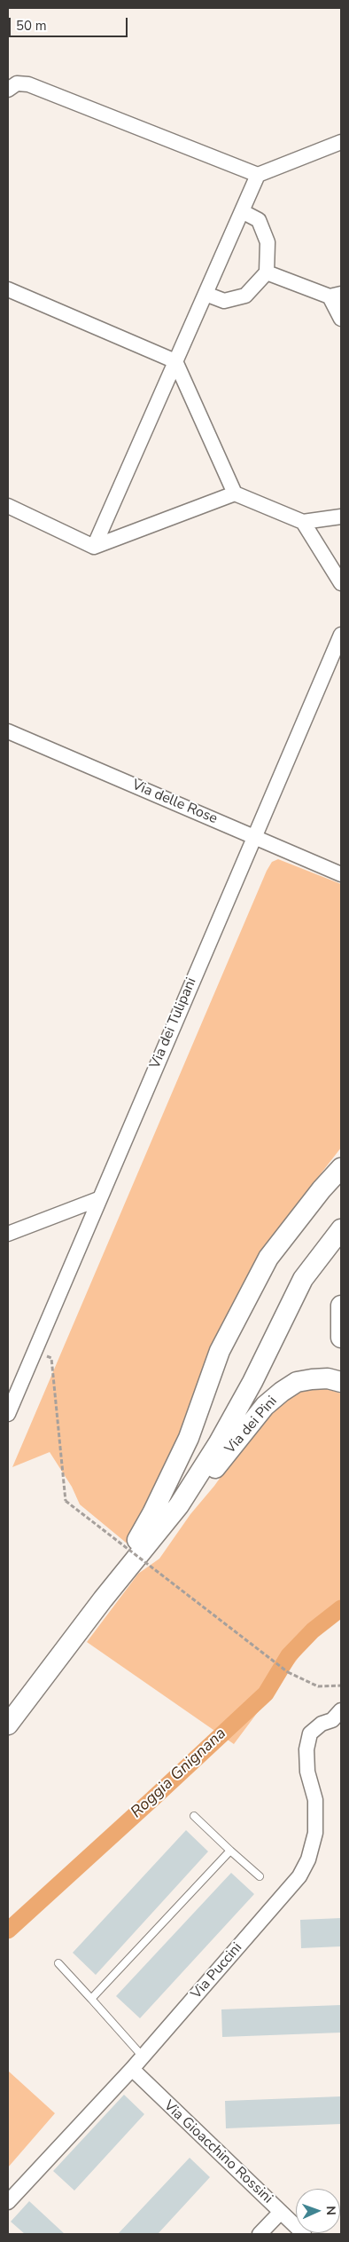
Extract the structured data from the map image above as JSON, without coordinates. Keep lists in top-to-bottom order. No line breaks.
{"streets":{"main road":["Via dei Pini"],"street":["Via delle Rose","Via dei Tulipani","Via Puccini","Via Gioacchino Rossini"]},"crossings":[["Via delle Rose","Via dei Tulipani"],["Via Puccini","Via Gioacchino Rossini"]],"water":["Roggia Gnignana"],"scale_bar":"50 m","north":"right"}
